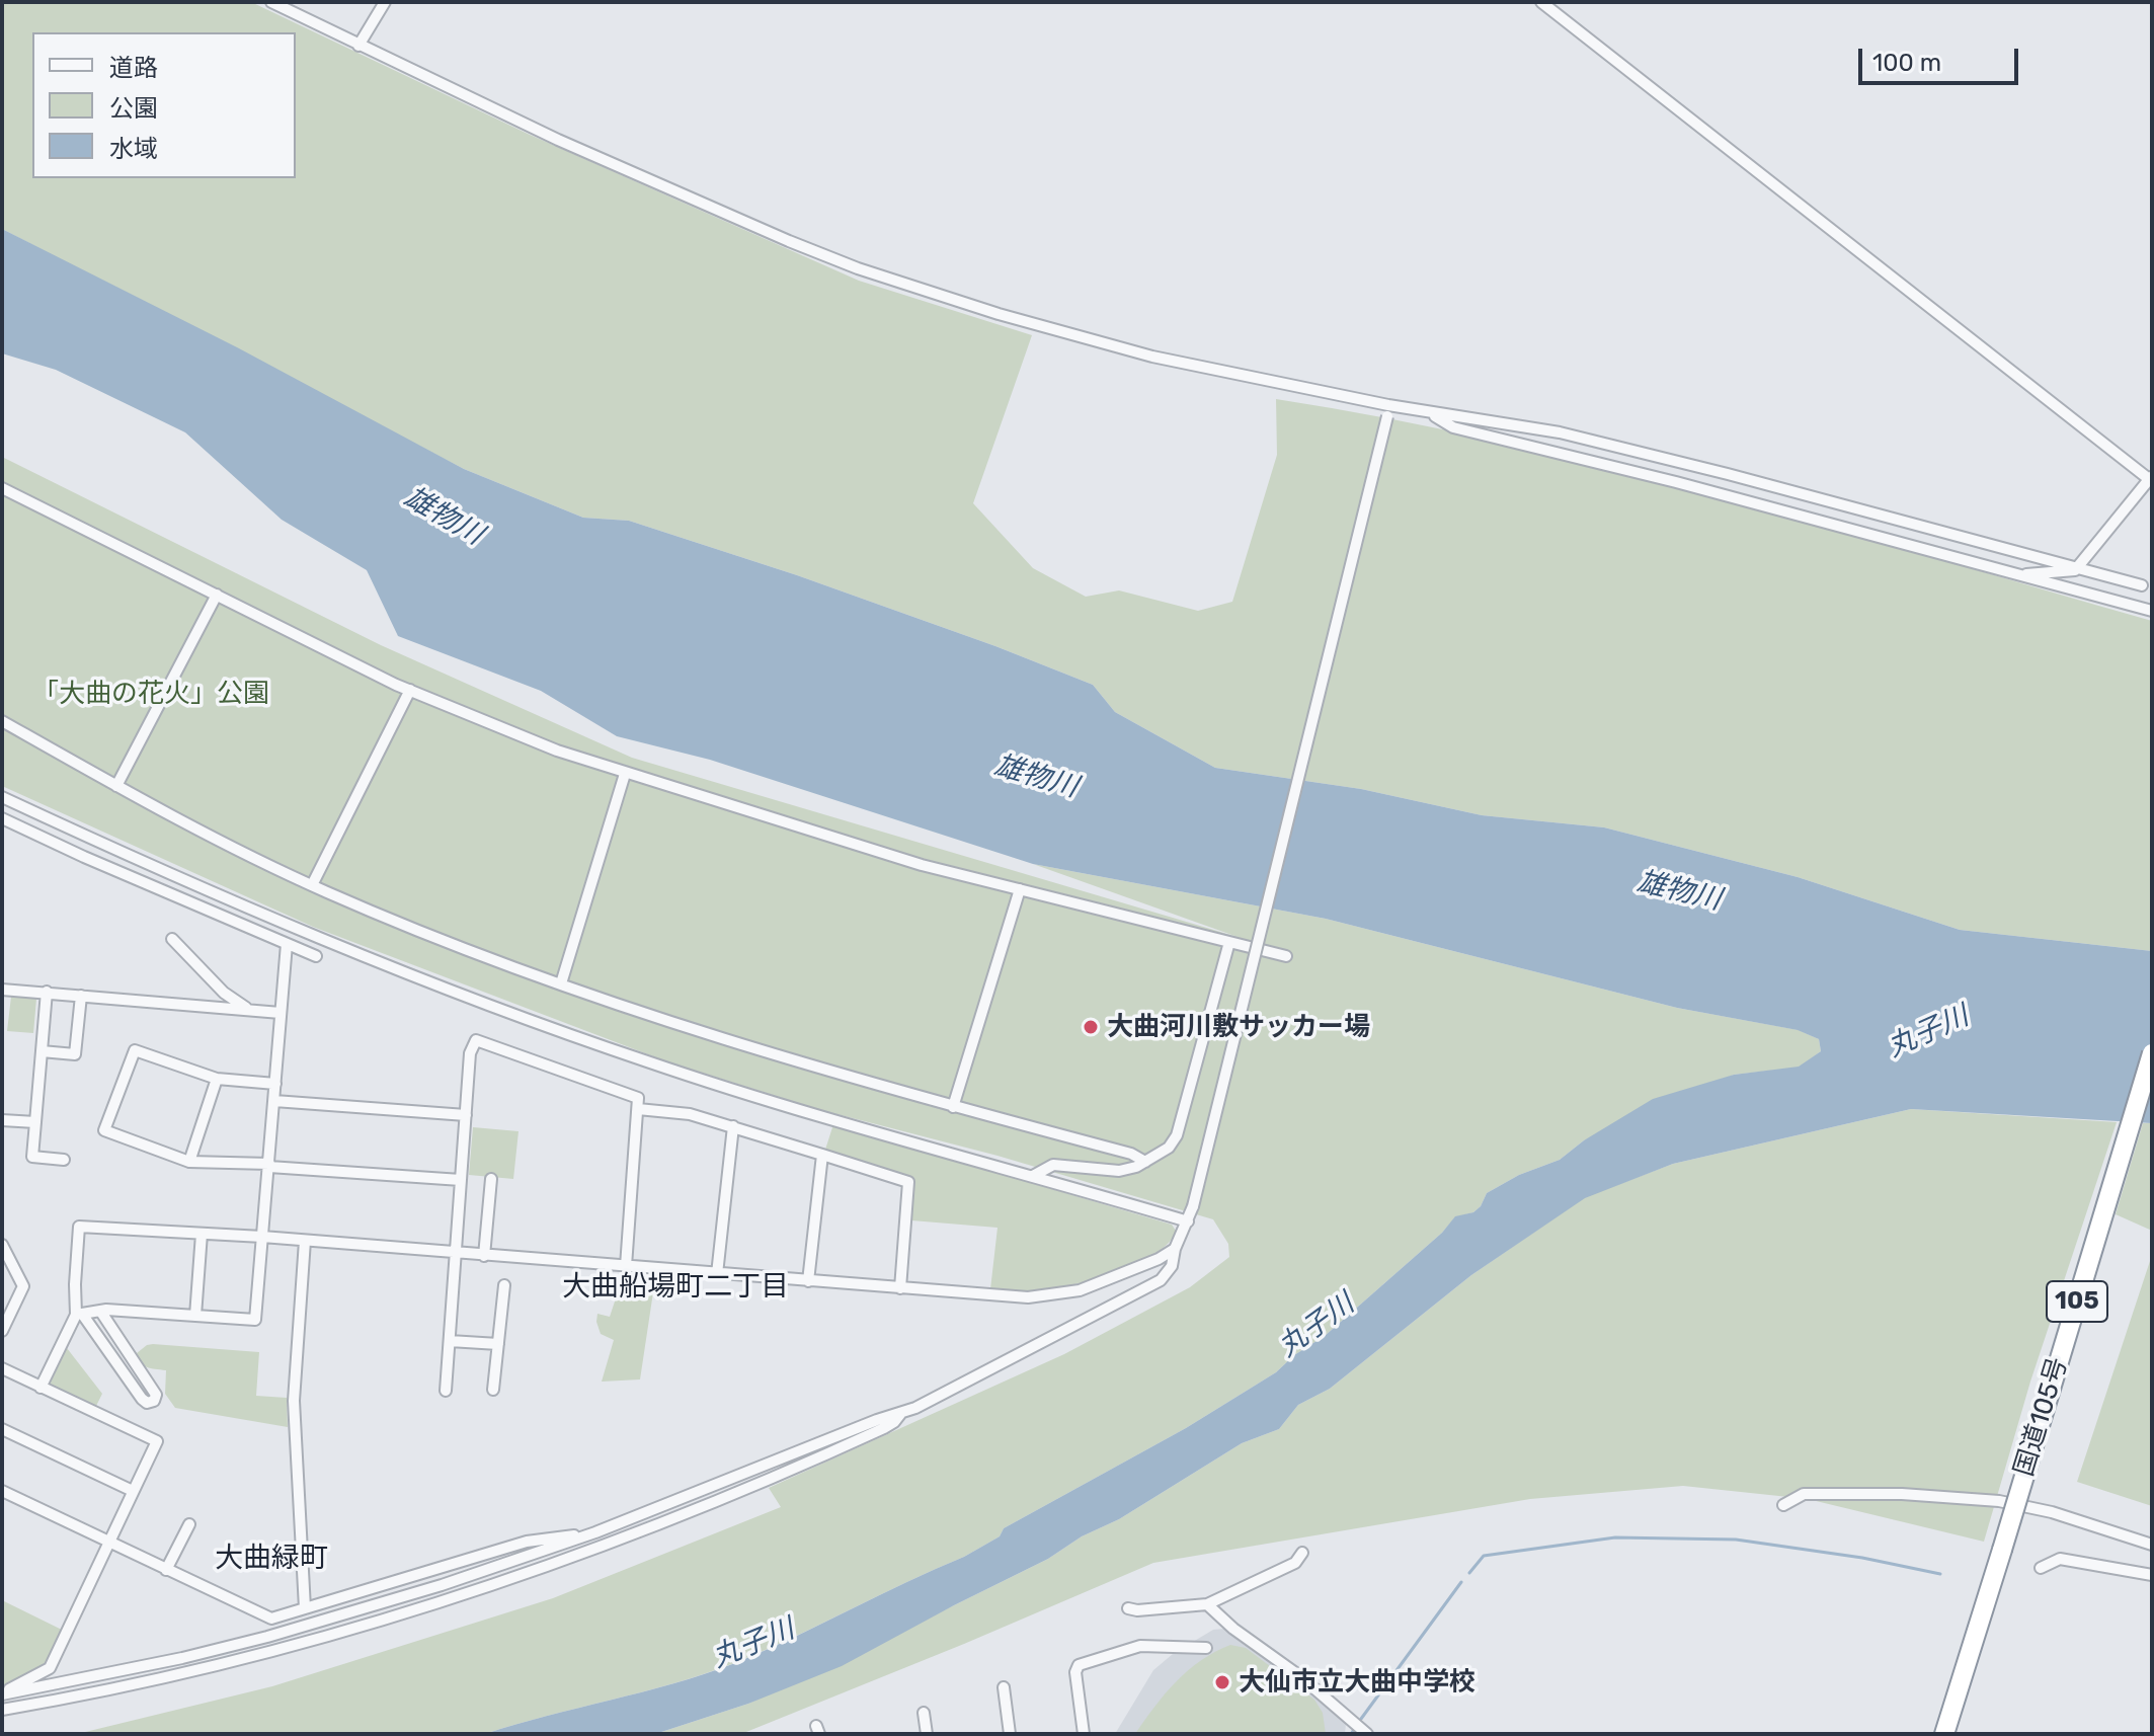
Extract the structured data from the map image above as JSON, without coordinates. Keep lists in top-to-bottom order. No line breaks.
{"streets":{"highway":["105","国道105号"]},"districts":["大曲船場町二丁目","大曲緑町"],"water":["雄物川","丸子川"],"parks":["「大曲の花火」公園"],"places":["大曲河川敷サッカー場","大仙市立大曲中学校"],"legend":["道路","公園","水域"],"scale_bar":"100 m"}
